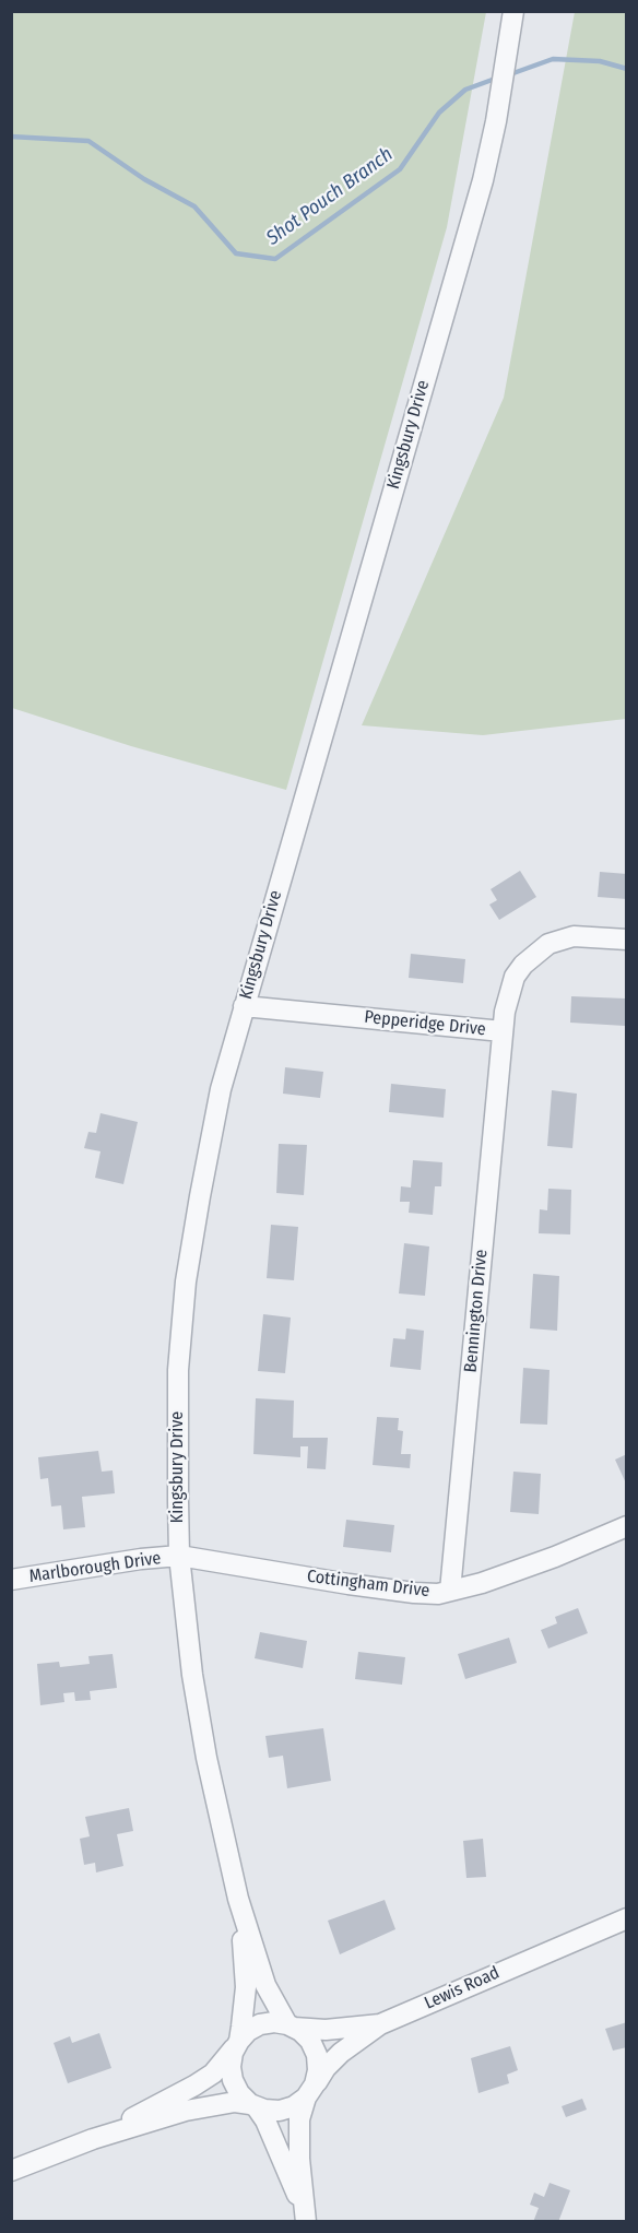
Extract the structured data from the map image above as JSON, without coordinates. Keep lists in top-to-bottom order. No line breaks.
{"streets":{"street":["Kingsbury Drive","Pepperidge Drive","Bennington Drive","Marlborough Drive","Cottingham Drive","Lewis Road"]},"crossings":[["Kingsbury Drive","Pepperidge Drive"],["Kingsbury Drive","Marlborough Drive"],["Kingsbury Drive","Cottingham Drive"],["Kingsbury Drive","Lewis Road"],["Pepperidge Drive","Bennington Drive"],["Bennington Drive","Cottingham Drive"],["Marlborough Drive","Cottingham Drive"]],"water":["Shot Pouch Branch"]}
